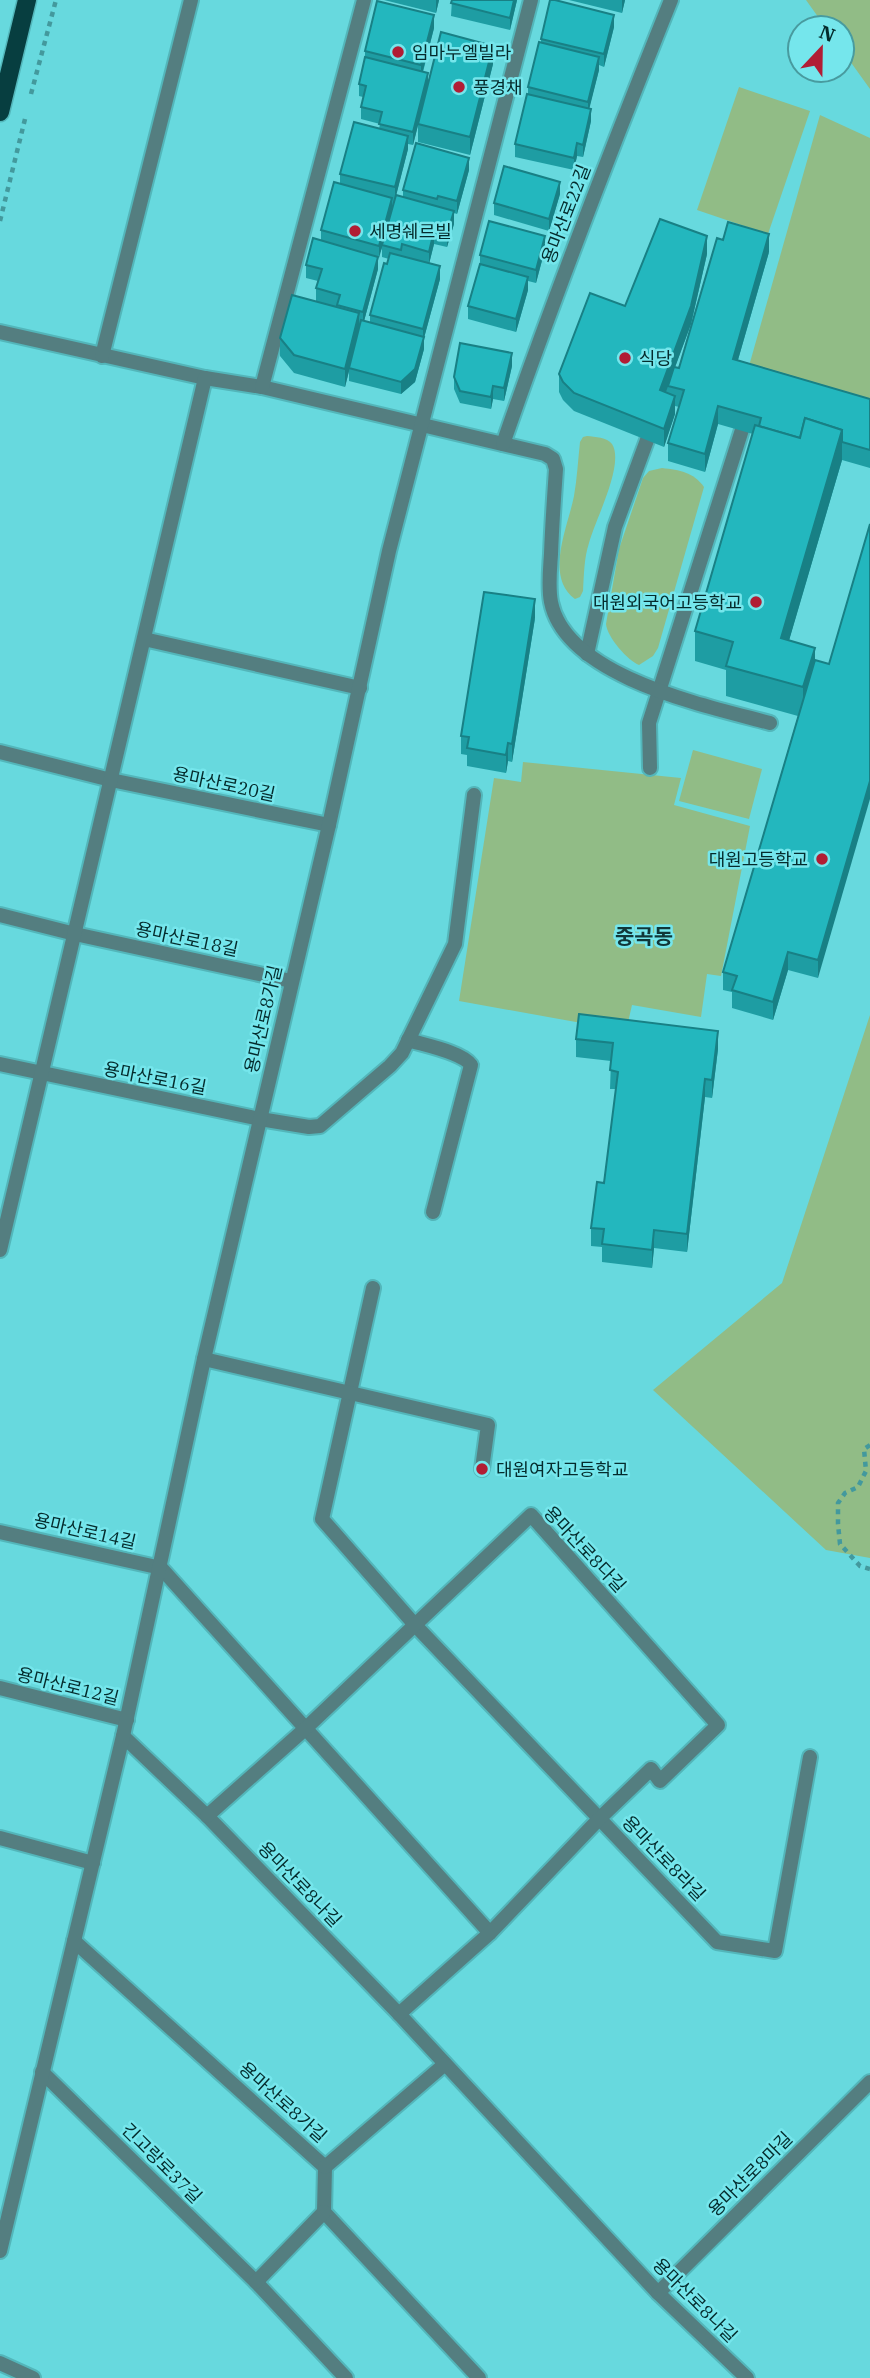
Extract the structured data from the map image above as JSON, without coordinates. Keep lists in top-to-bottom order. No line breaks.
{"streets":{"street":["용마산로22길","용마산로20길","용마산로18길","용마산로8가길","용마산로16길","용마산로14길","용마산로8다길","용마산로12길","용마산로8라길","용마산로8나길","긴고랑로37길","용마산로8마길"]},"crossings":[["용마산로20길","용마산로8가길"],["용마산로18길","용마산로8가길"],["용마산로8가길","용마산로16길"],["용마산로8가길","용마산로14길"],["용마산로8가길","용마산로12길"],["용마산로8가길","용마산로8나길"],["용마산로8가길","긴고랑로37길"],["용마산로8다길","용마산로8라길"],["용마산로8다길","용마산로8나길"],["용마산로8라길","용마산로8나길"],["용마산로8나길","용마산로8마길"]],"districts":["중곡동"],"places":["임마누엘빌라","풍경채","세명쉐르빌","식당","대원외국어고등학교","대원고등학교","대원여자고등학교"],"north":"top"}
